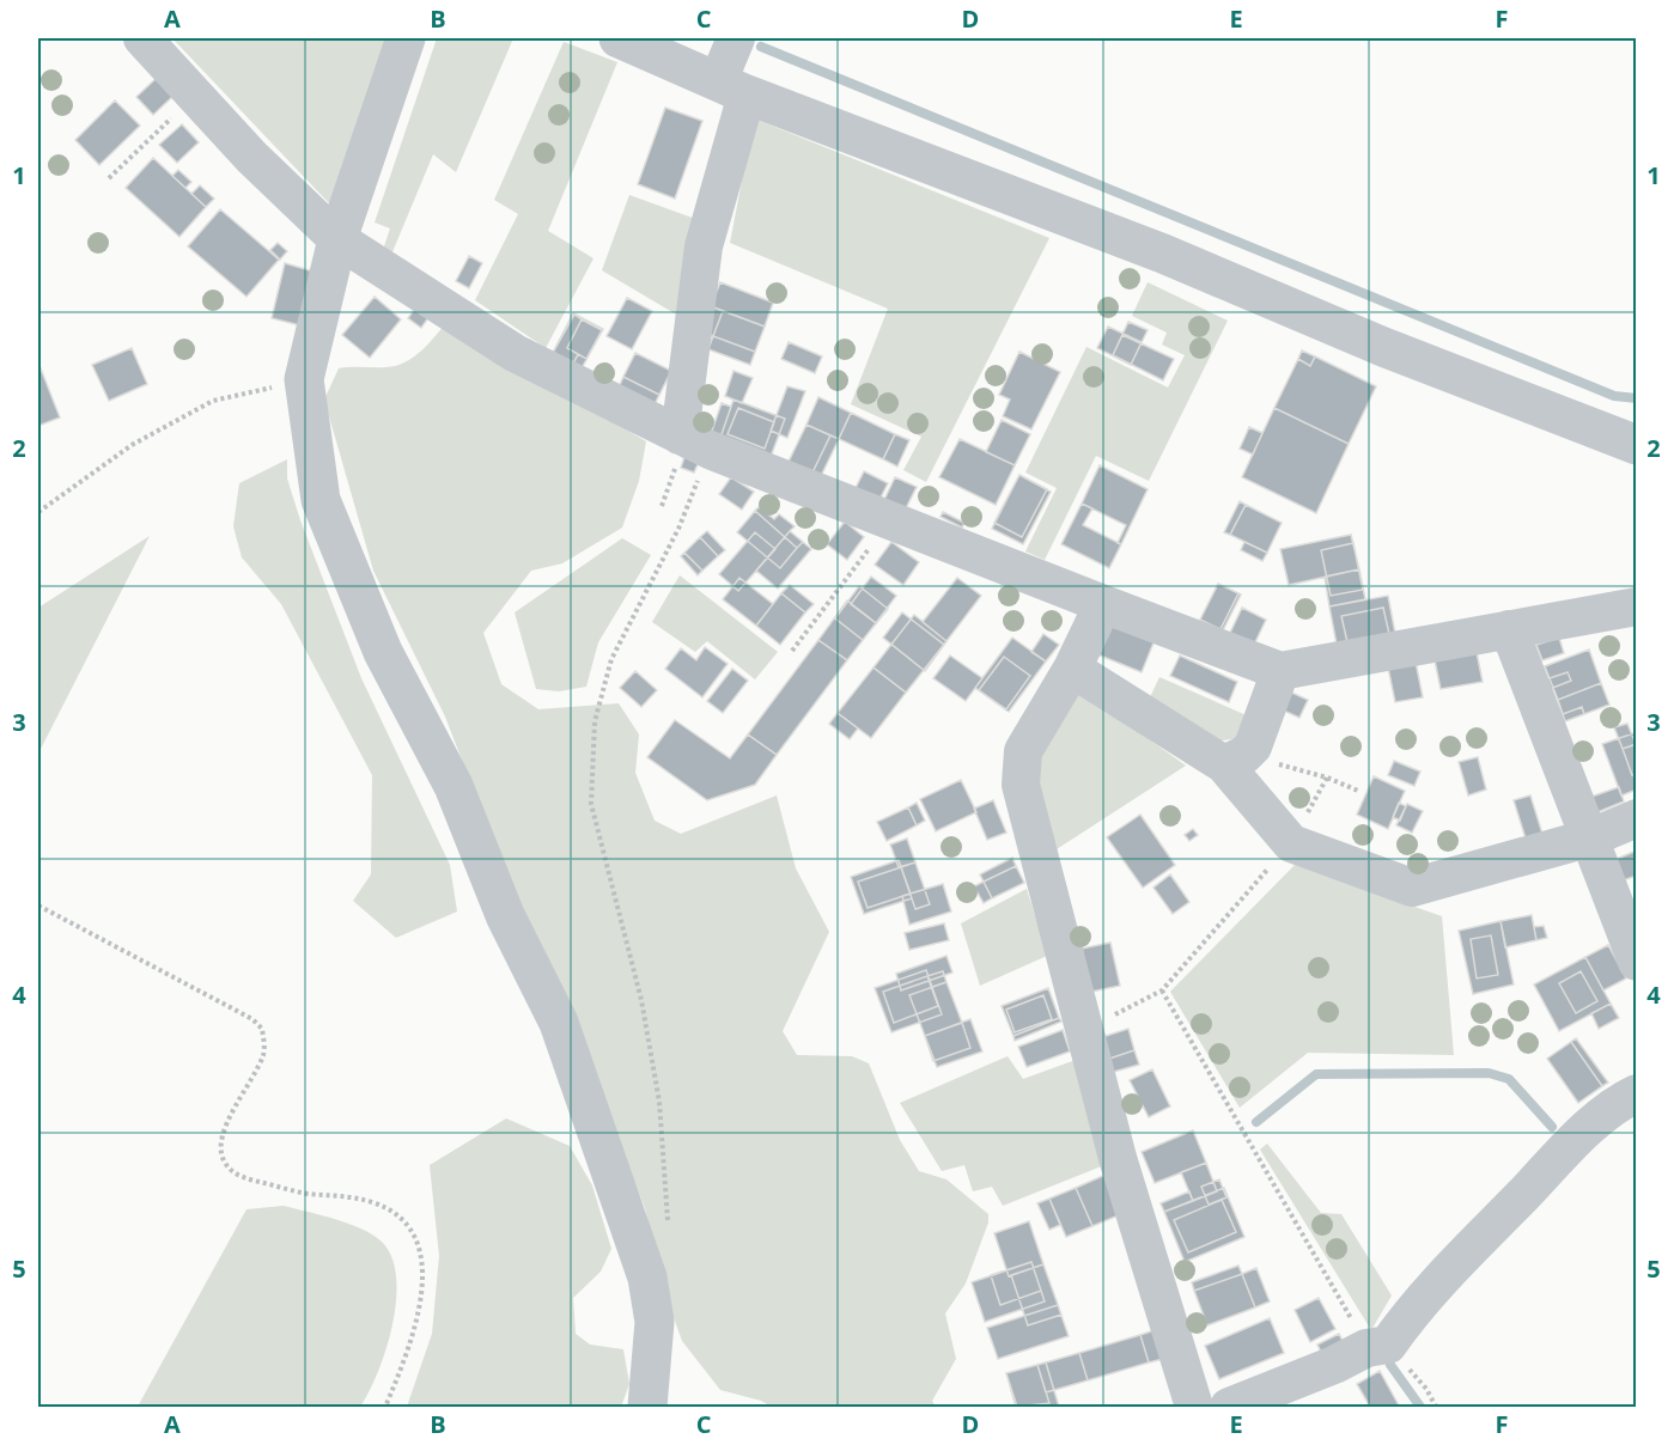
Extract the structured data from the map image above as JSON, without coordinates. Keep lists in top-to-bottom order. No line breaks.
{"grid":{"columns":["A","B","C","D","E","F"],"rows":["1","2","3","4","5"]}}
